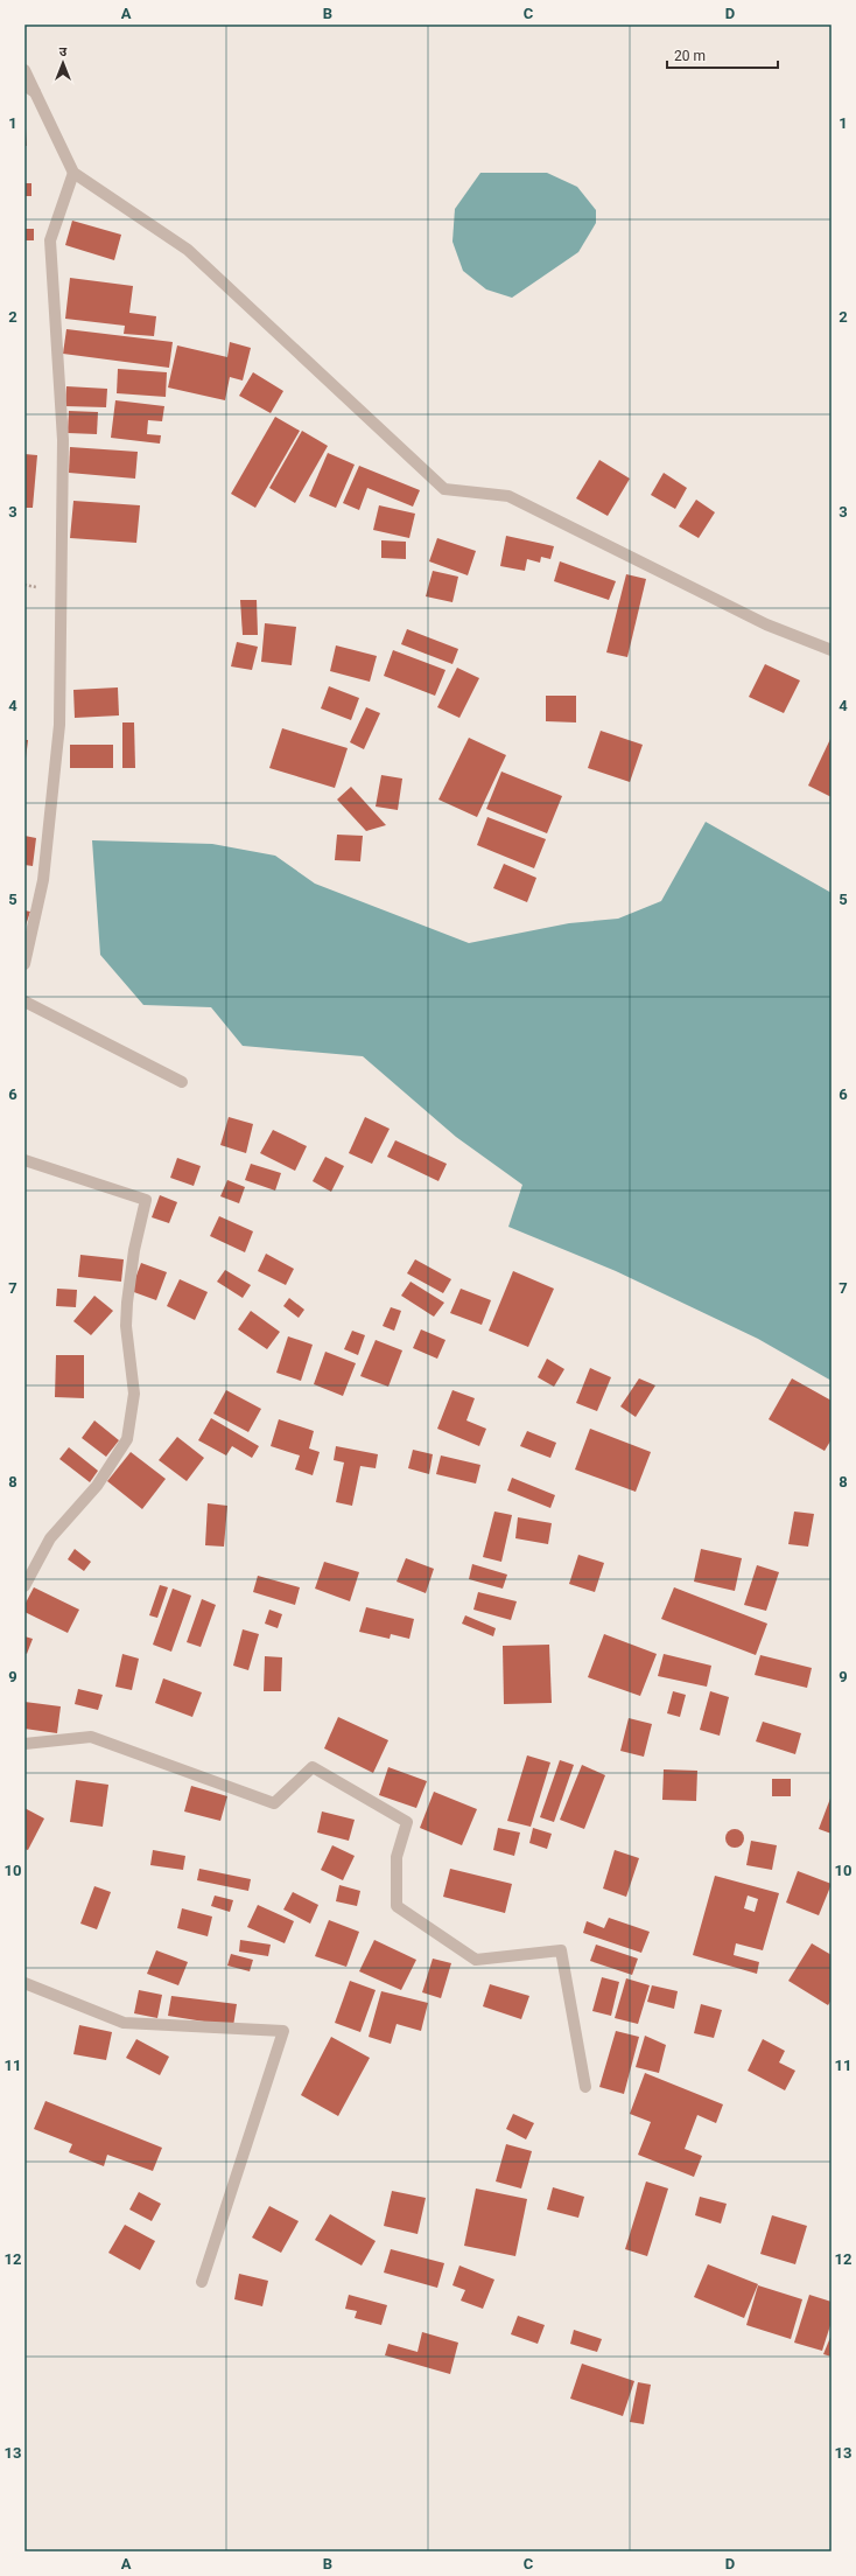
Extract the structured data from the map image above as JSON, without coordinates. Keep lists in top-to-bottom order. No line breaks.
{"scale_bar":"20 m","north":"top","grid":{"columns":["A","B","C","D"],"rows":["1","2","3","4","5","6","7","8","9","10","11","12","13"]}}
